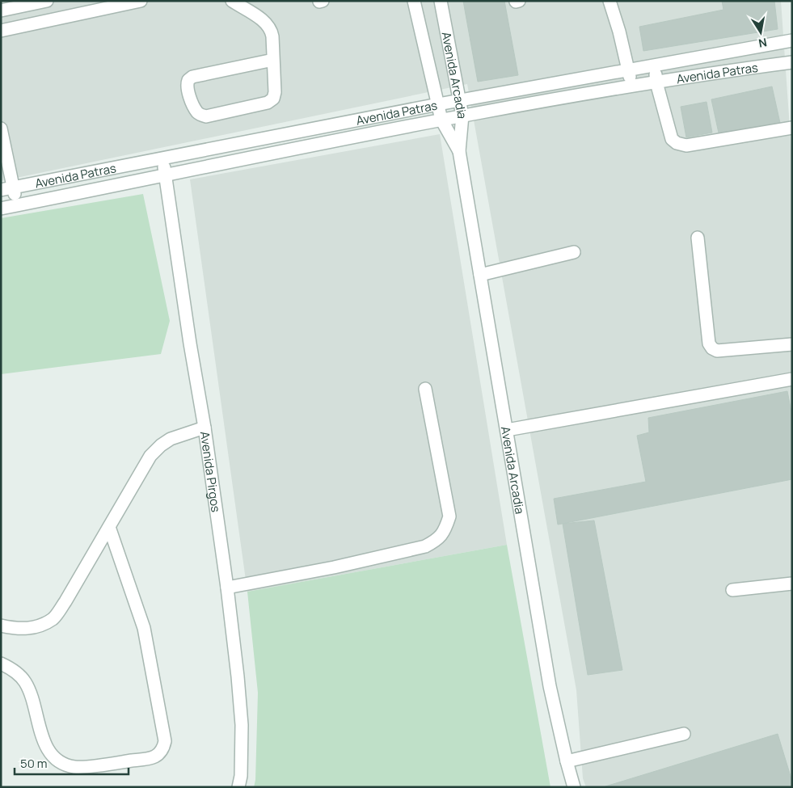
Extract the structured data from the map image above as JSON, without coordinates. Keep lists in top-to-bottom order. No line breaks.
{"streets":{"street":["Avenida Patras","Avenida Arcadia","Avenida Pirgos"]},"crossings":[["Avenida Patras","Avenida Arcadia"],["Avenida Patras","Avenida Pirgos"]],"scale_bar":"50 m","north":"bottom"}
